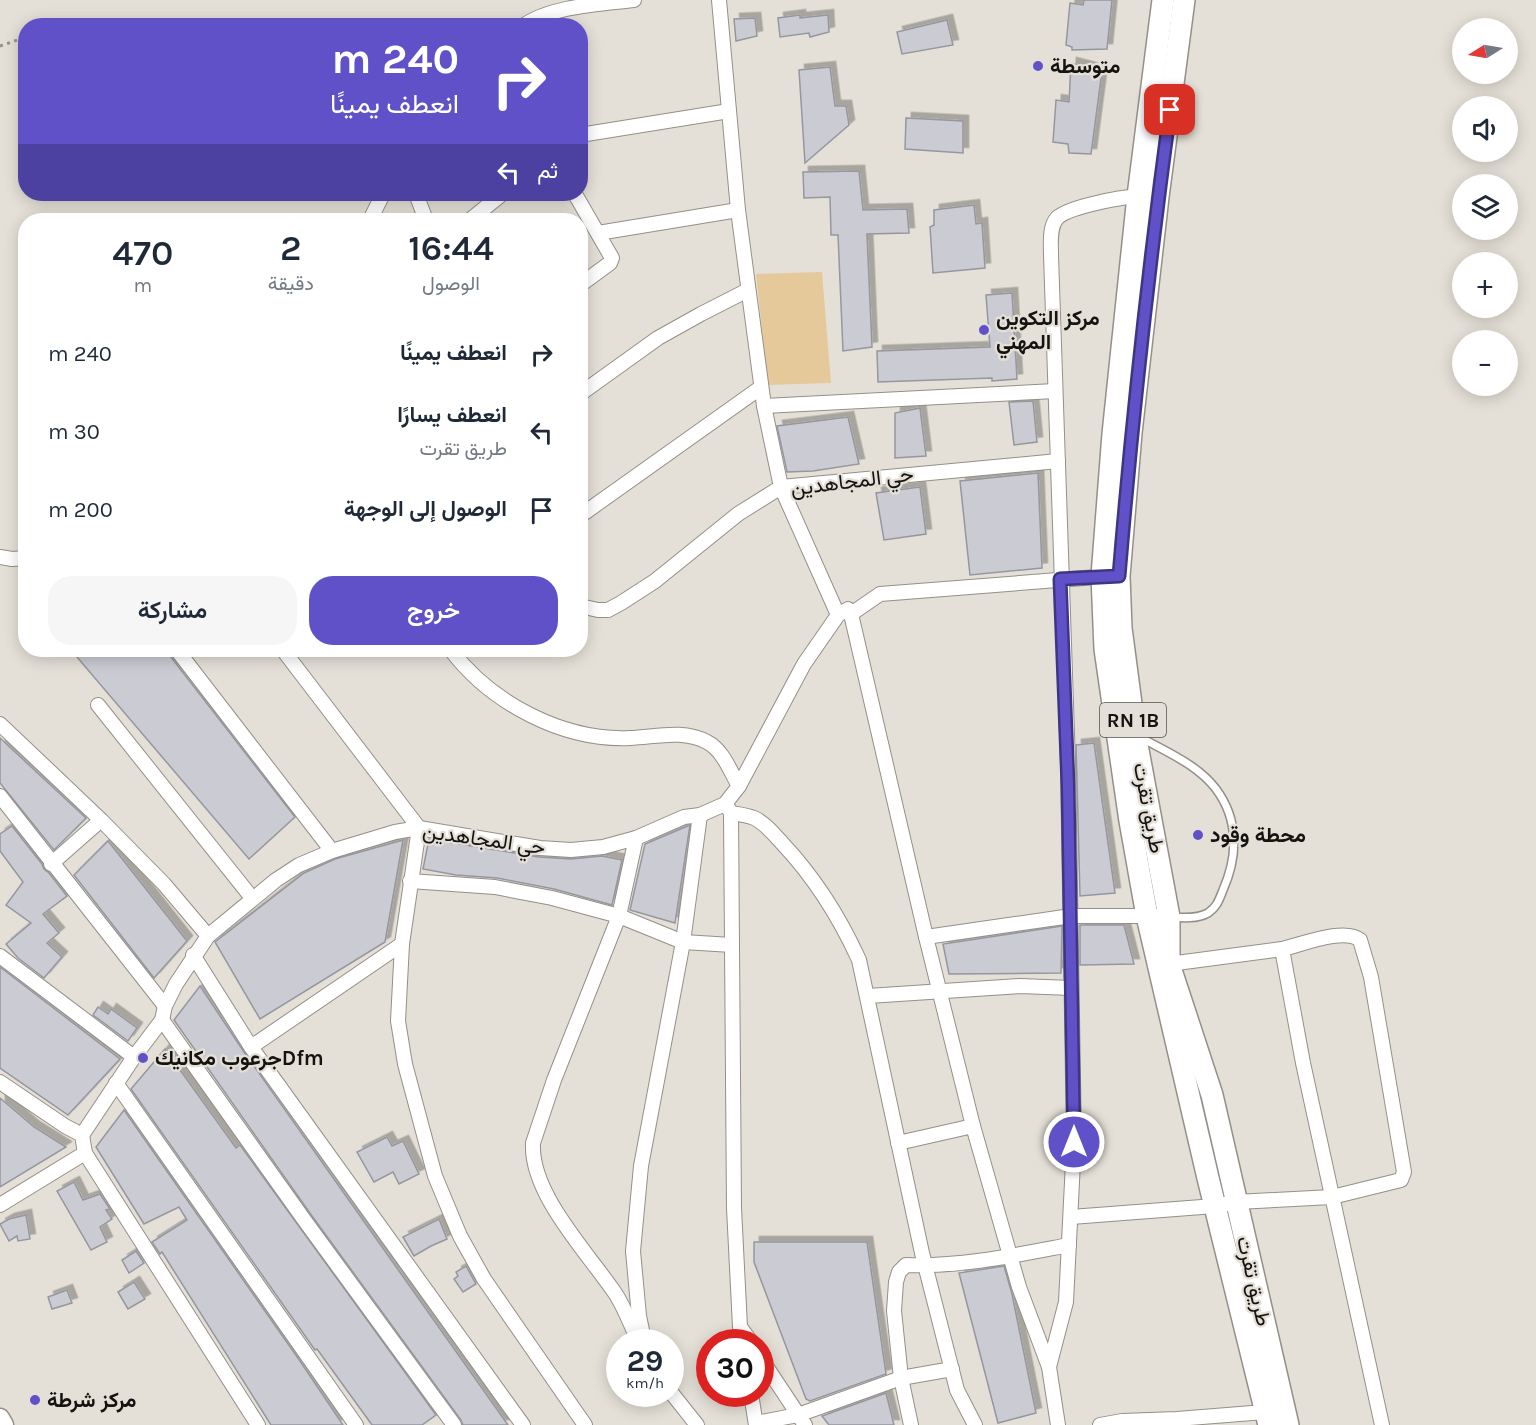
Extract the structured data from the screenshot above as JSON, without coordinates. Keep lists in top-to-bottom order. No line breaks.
{"streets":{"main road":["RN 1B","طريق تقرت"],"street":["حي المجاهدين"]},"places":["متوسطة","مركز التكوين المهني","محطة وقود","جرعوب مكانيكDfm","مركز شرطة"],"north":"left","page":{"map_buttons":["+","−"],"turn":["240 m","انعطف يمينًا"],"then":"ثم","eta":["16:44","الوصول","2","دقيقة","470","m"],"list":[{"name":"انعطف يمينًا","value":"240 m"},{"name":"انعطف يسارًا","note":"طريق تقرت","value":"30 m"},{"name":"الوصول إلى الوجهة","value":"200 m"}],"buttons":["خروج","مشاركة"],"speed":"29 km/h","limit":"30"}}
